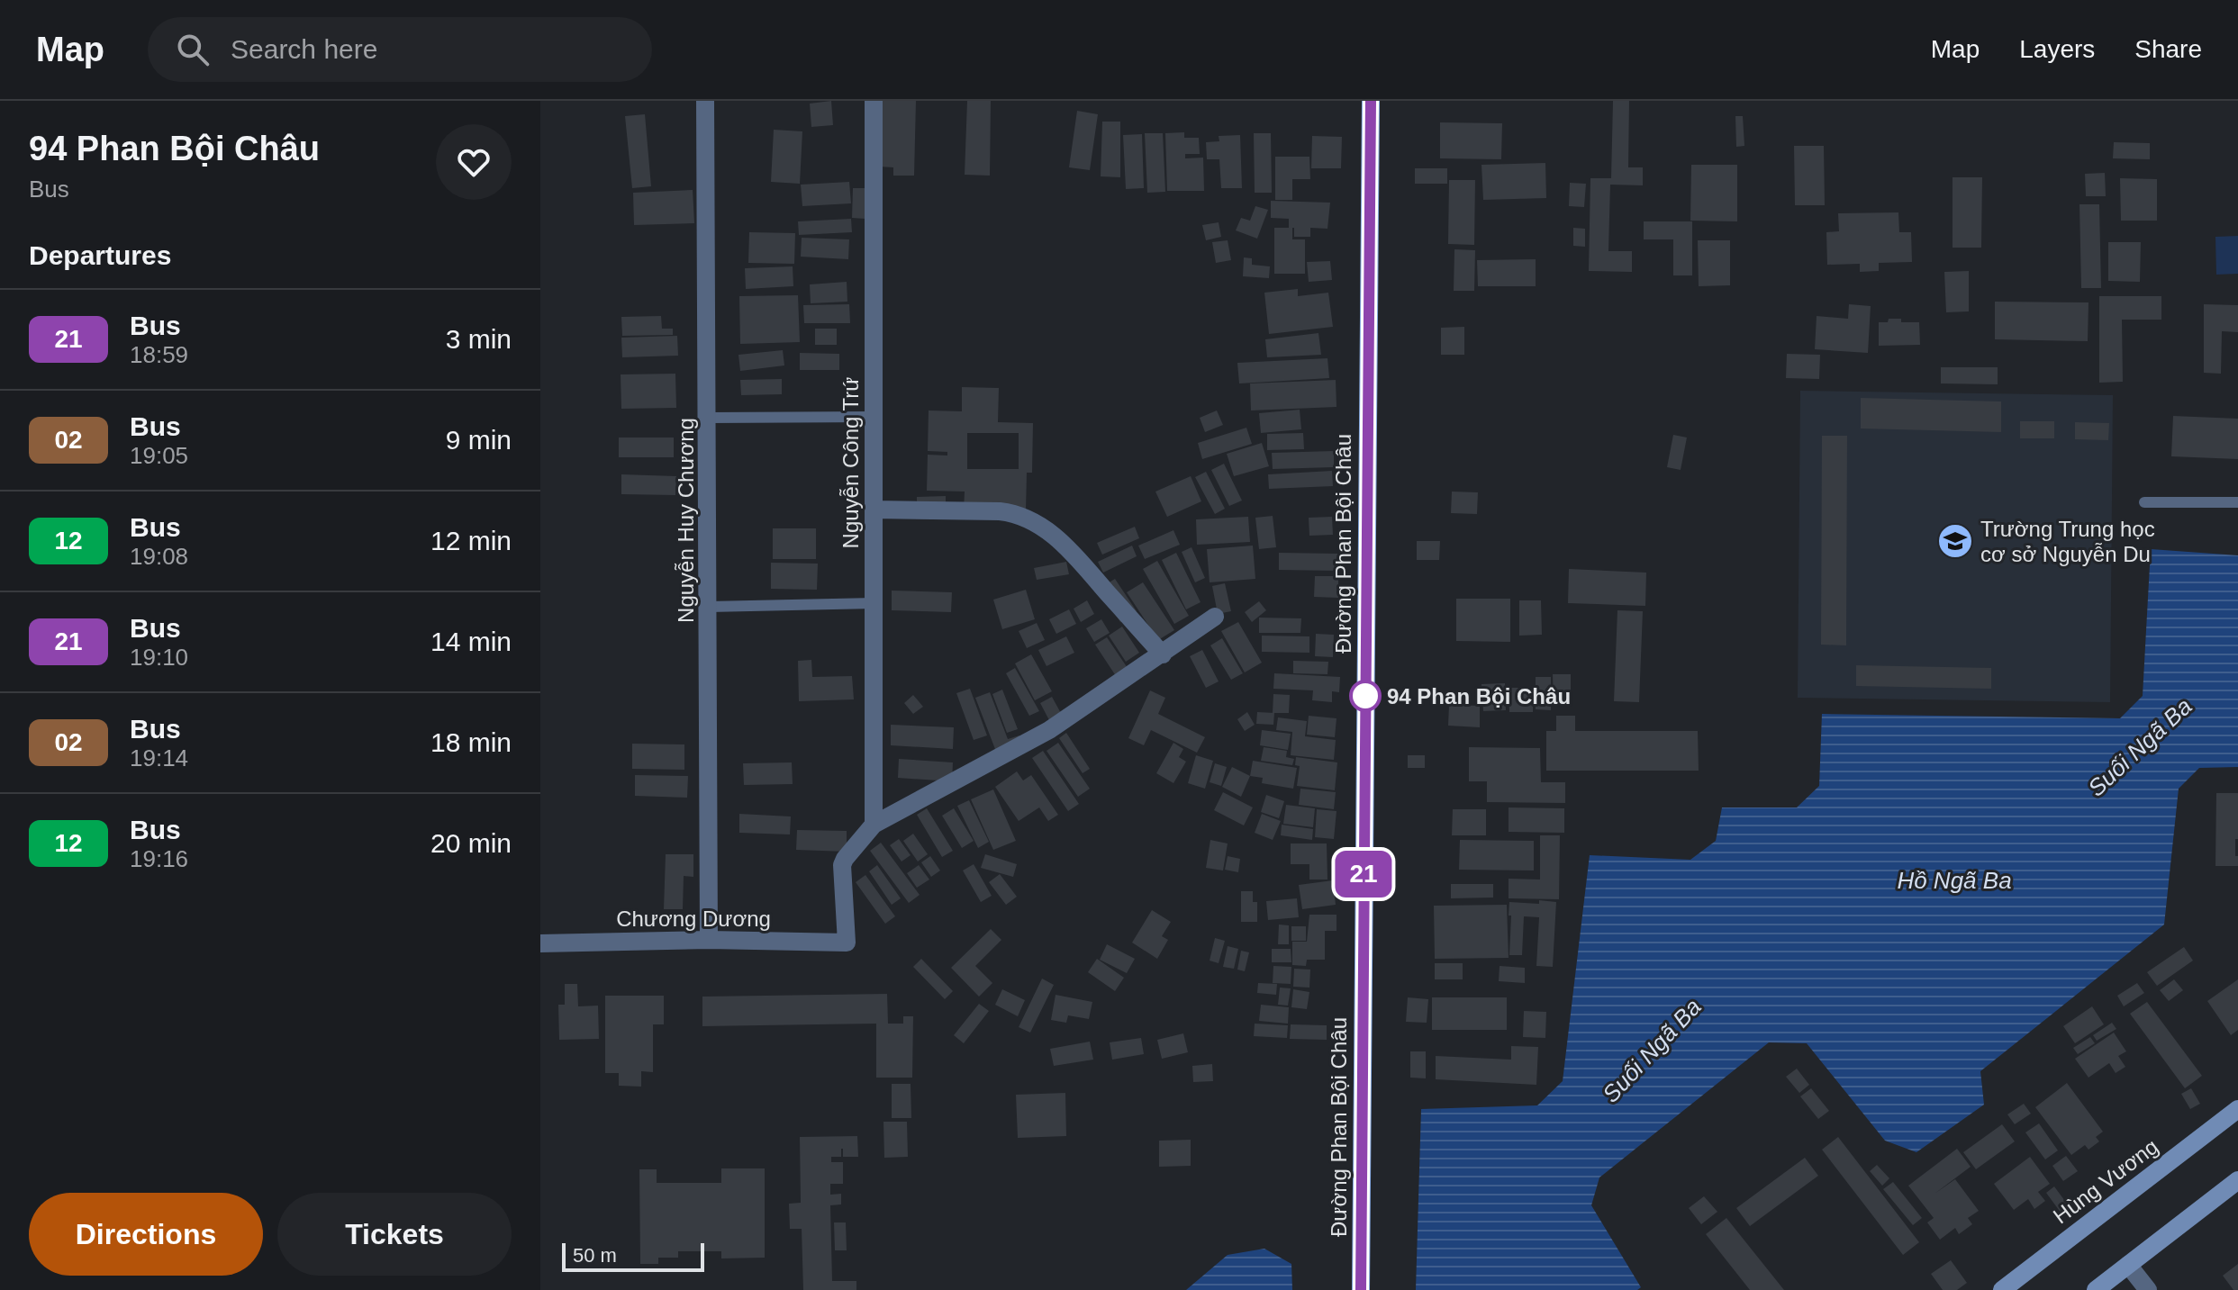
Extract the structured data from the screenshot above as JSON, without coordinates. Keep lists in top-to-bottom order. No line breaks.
{"streets":{"main road":["Đường Phan Bội Châu","Hùng Vương"],"street":["Nguyễn Công Trứ","Nguyễn Huy Chương","Chương Dương"]},"crossings":[["Nguyễn Công Trứ","Chương Dương"],["Nguyễn Huy Chương","Chương Dương"]],"water":["Suối Ngã Ba","Hồ Ngã Ba"],"places":{"school or university":["Trường Trung học cơ sở Nguyễn Du"],"other":["94 Phan Bội Châu"]},"lines":["bus line 21"],"scale_bar":"50 m","page":{"header":"Map","search":"Search here","nav":["Map","Layers","Share"],"heading":[["94 Phan Bội Châu","Bus"],"Departures"],"on_map":"21","list":[{"mark":"21","name":"Bus","note":"18:59","value":"3 min"},{"mark":"02","name":"Bus","note":"19:05","value":"9 min"},{"mark":"12","name":"Bus","note":"19:08","value":"12 min"},{"mark":"21","name":"Bus","note":"19:10","value":"14 min"},{"mark":"02","name":"Bus","note":"19:14","value":"18 min"},{"mark":"12","name":"Bus","note":"19:16","value":"20 min"}],"buttons":["Directions","Tickets"],"scale":"50 m"}}
